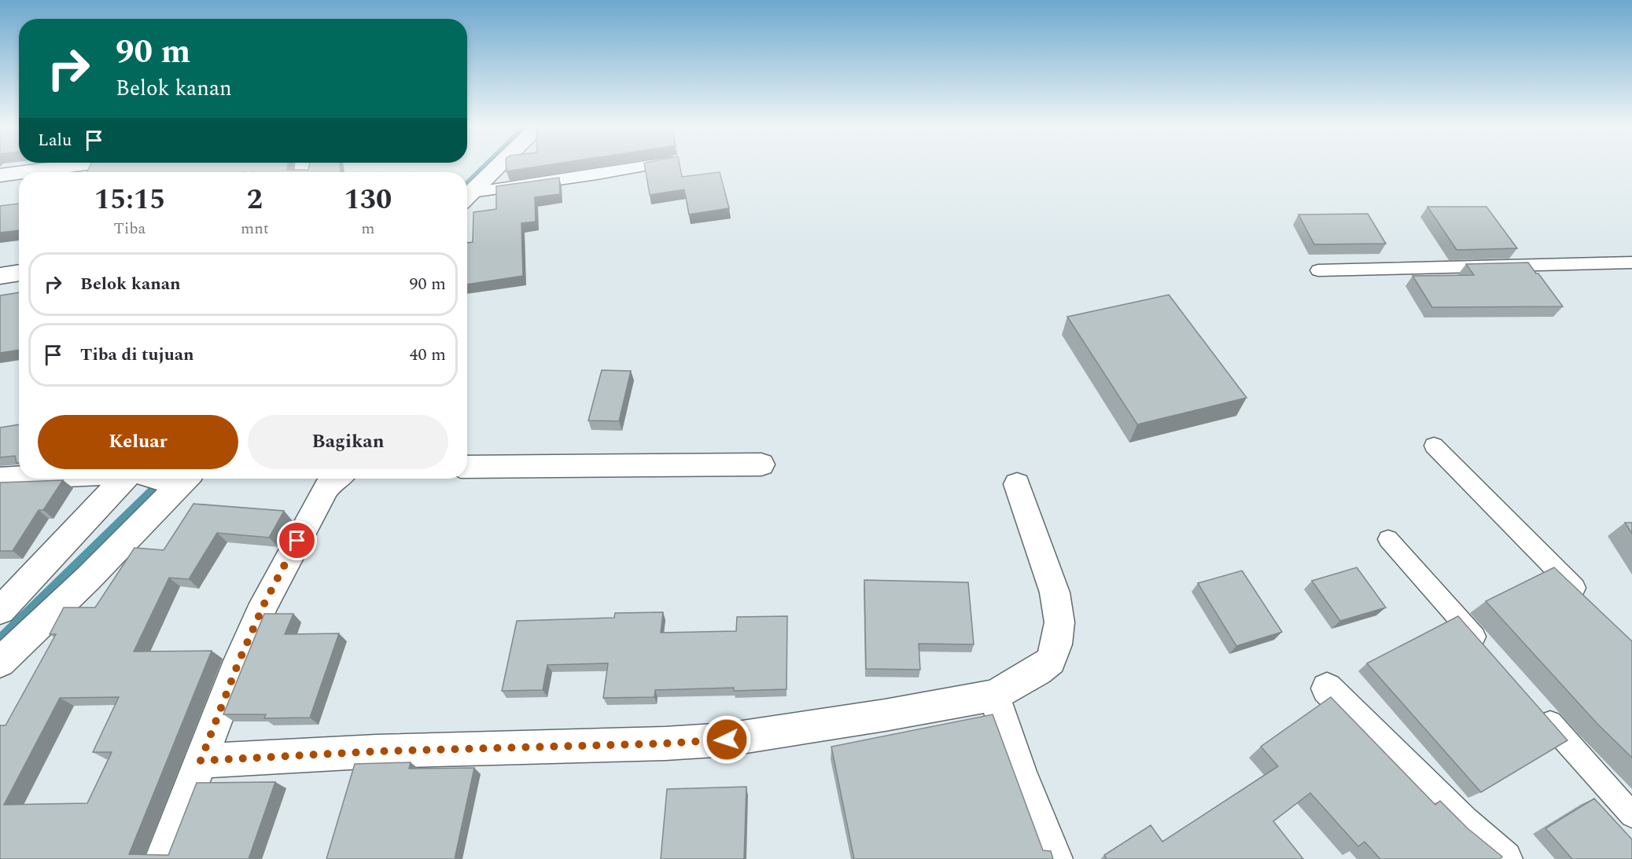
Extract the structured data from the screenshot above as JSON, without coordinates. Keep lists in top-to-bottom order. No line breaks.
{"page":{"turn":["90 m","Belok kanan"],"then":"Lalu","eta":["15:15","Tiba","2","mnt","130","m"],"list":[{"name":"Belok kanan","value":"90 m"},{"name":"Tiba di tujuan","value":"40 m"}],"buttons":["Keluar","Bagikan"]}}
